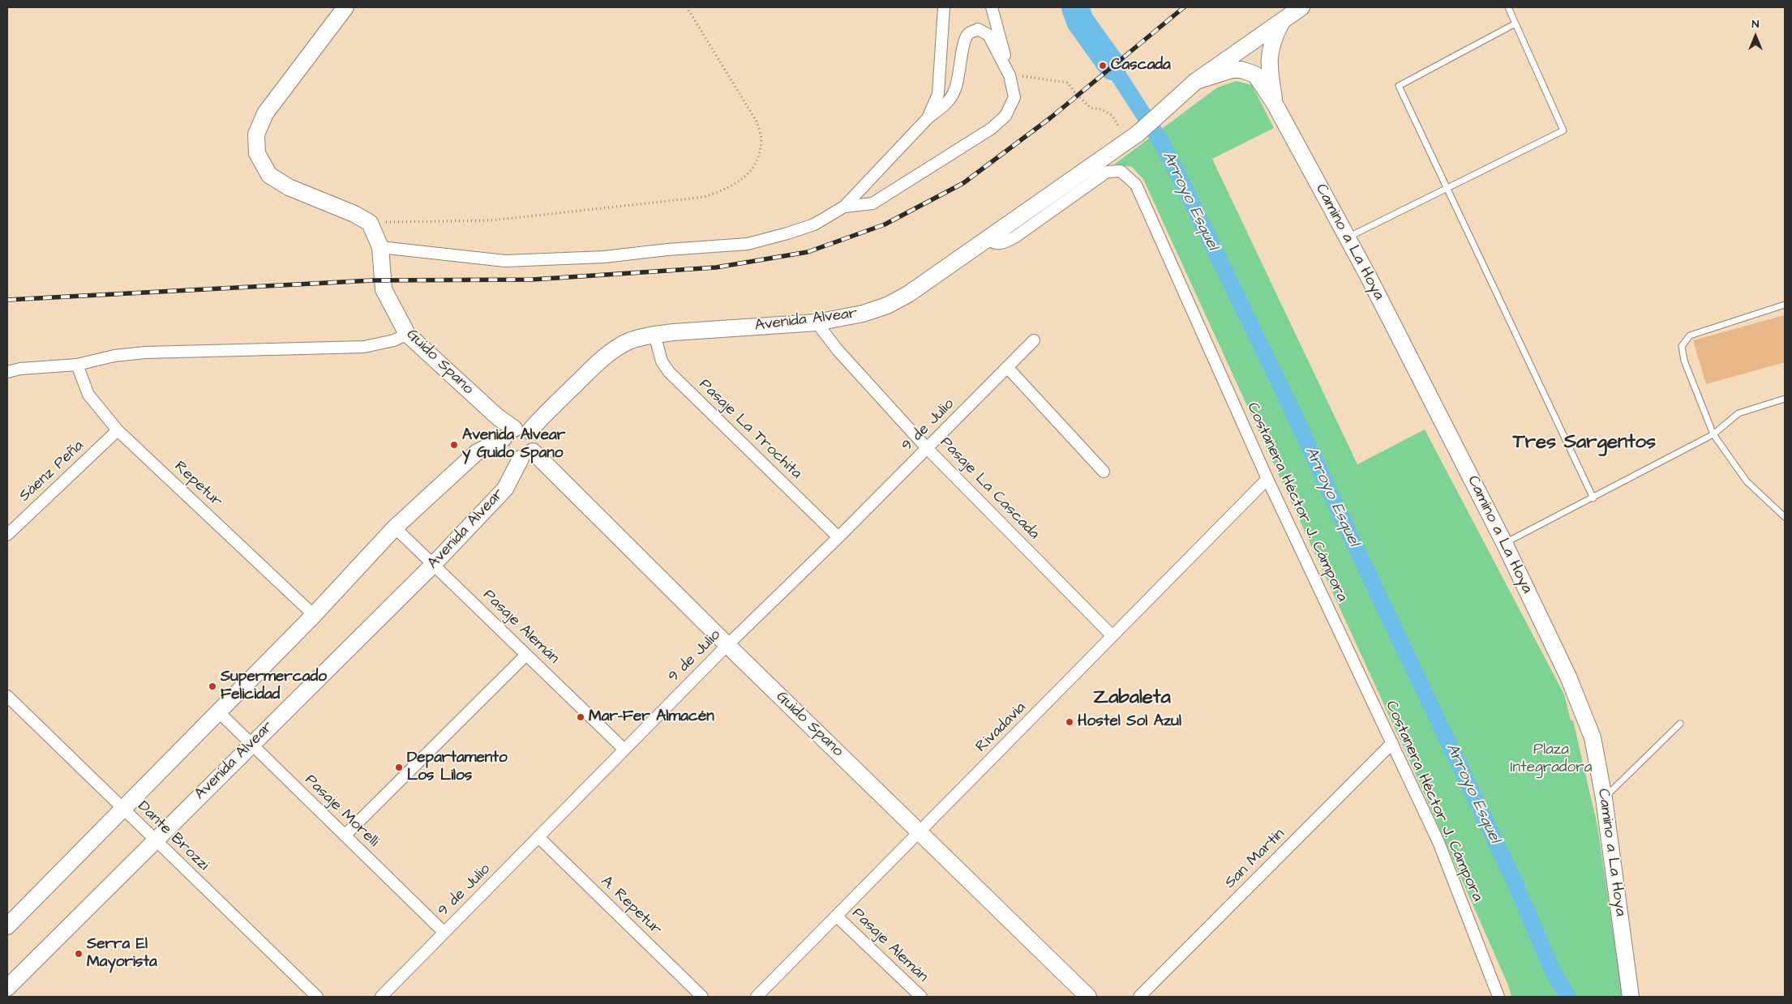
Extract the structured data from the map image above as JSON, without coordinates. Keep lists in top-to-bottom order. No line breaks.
{"streets":{"street":["Camino a La Hoya","Avenida Alvear","Guido Spano","9 de Julio","Pasaje La Trochita","Sáenz Peña","Repetur","Pasaje La Cascada","Costanera Héctor J. Cámpora","Pasaje Alemán","Rivadavia","Pasaje Morelli","Dante Brozzi","San Martín","A. Repetur"]},"crossings":[["Camino a La Hoya","Avenida Alvear"],["Avenida Alvear","Guido Spano"],["Avenida Alvear","Pasaje La Trochita"],["Avenida Alvear","Repetur"],["Avenida Alvear","Pasaje La Cascada"],["Avenida Alvear","Costanera Héctor J. Cámpora"],["Avenida Alvear","Pasaje Alemán"],["Avenida Alvear","Pasaje Morelli"],["Avenida Alvear","Dante Brozzi"],["Guido Spano","9 de Julio"],["Guido Spano","Rivadavia"],["9 de Julio","Pasaje La Trochita"],["9 de Julio","Pasaje La Cascada"],["9 de Julio","Pasaje Alemán"],["9 de Julio","Pasaje Morelli"],["9 de Julio","A. Repetur"],["Sáenz Peña","Repetur"],["Pasaje La Cascada","Rivadavia"],["Costanera Héctor J. Cámpora","Rivadavia"],["Costanera Héctor J. Cámpora","San Martín"],["Pasaje Alemán","Rivadavia"]],"districts":["Tres Sargentos","Zabaleta"],"water":["Arroyo Esquel"],"parks":["Plaza Integradora"],"places":["Cascada","Avenida Alvear y Guido Spano","Supermercado Felicidad","Mar-Fer Almacén","Hostel Sol Azul","Departamento Los Lilos","Serra El Mayorista"],"north":"top"}
